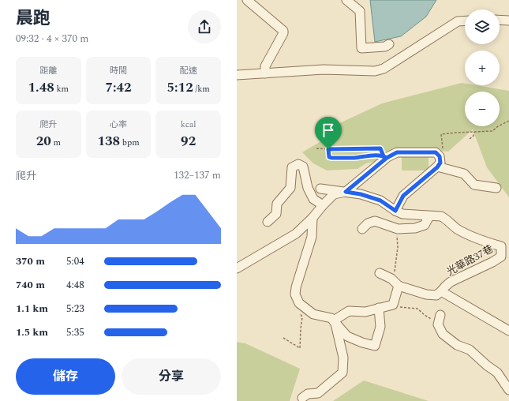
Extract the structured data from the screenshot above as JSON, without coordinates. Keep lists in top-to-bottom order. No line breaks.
{"streets":{"street":["光華路37巷"]},"page":{"heading":["晨跑","09:32 · 4 × 370 m"],"map_buttons":["+","−"],"stats":[["距離","1.48 km"],["時間","7:42"],["配速","5:12 /km"],["爬升","20 m"],["心率","138 bpm"],["kcal","92"]],"chart":["爬升","132–137 m"],"list":[{"name":"370 m","note":"5:04"},{"name":"740 m","note":"4:48"},{"name":"1.1 km","note":"5:23"},{"name":"1.5 km","note":"5:35"}],"buttons":["儲存","分享"]}}
